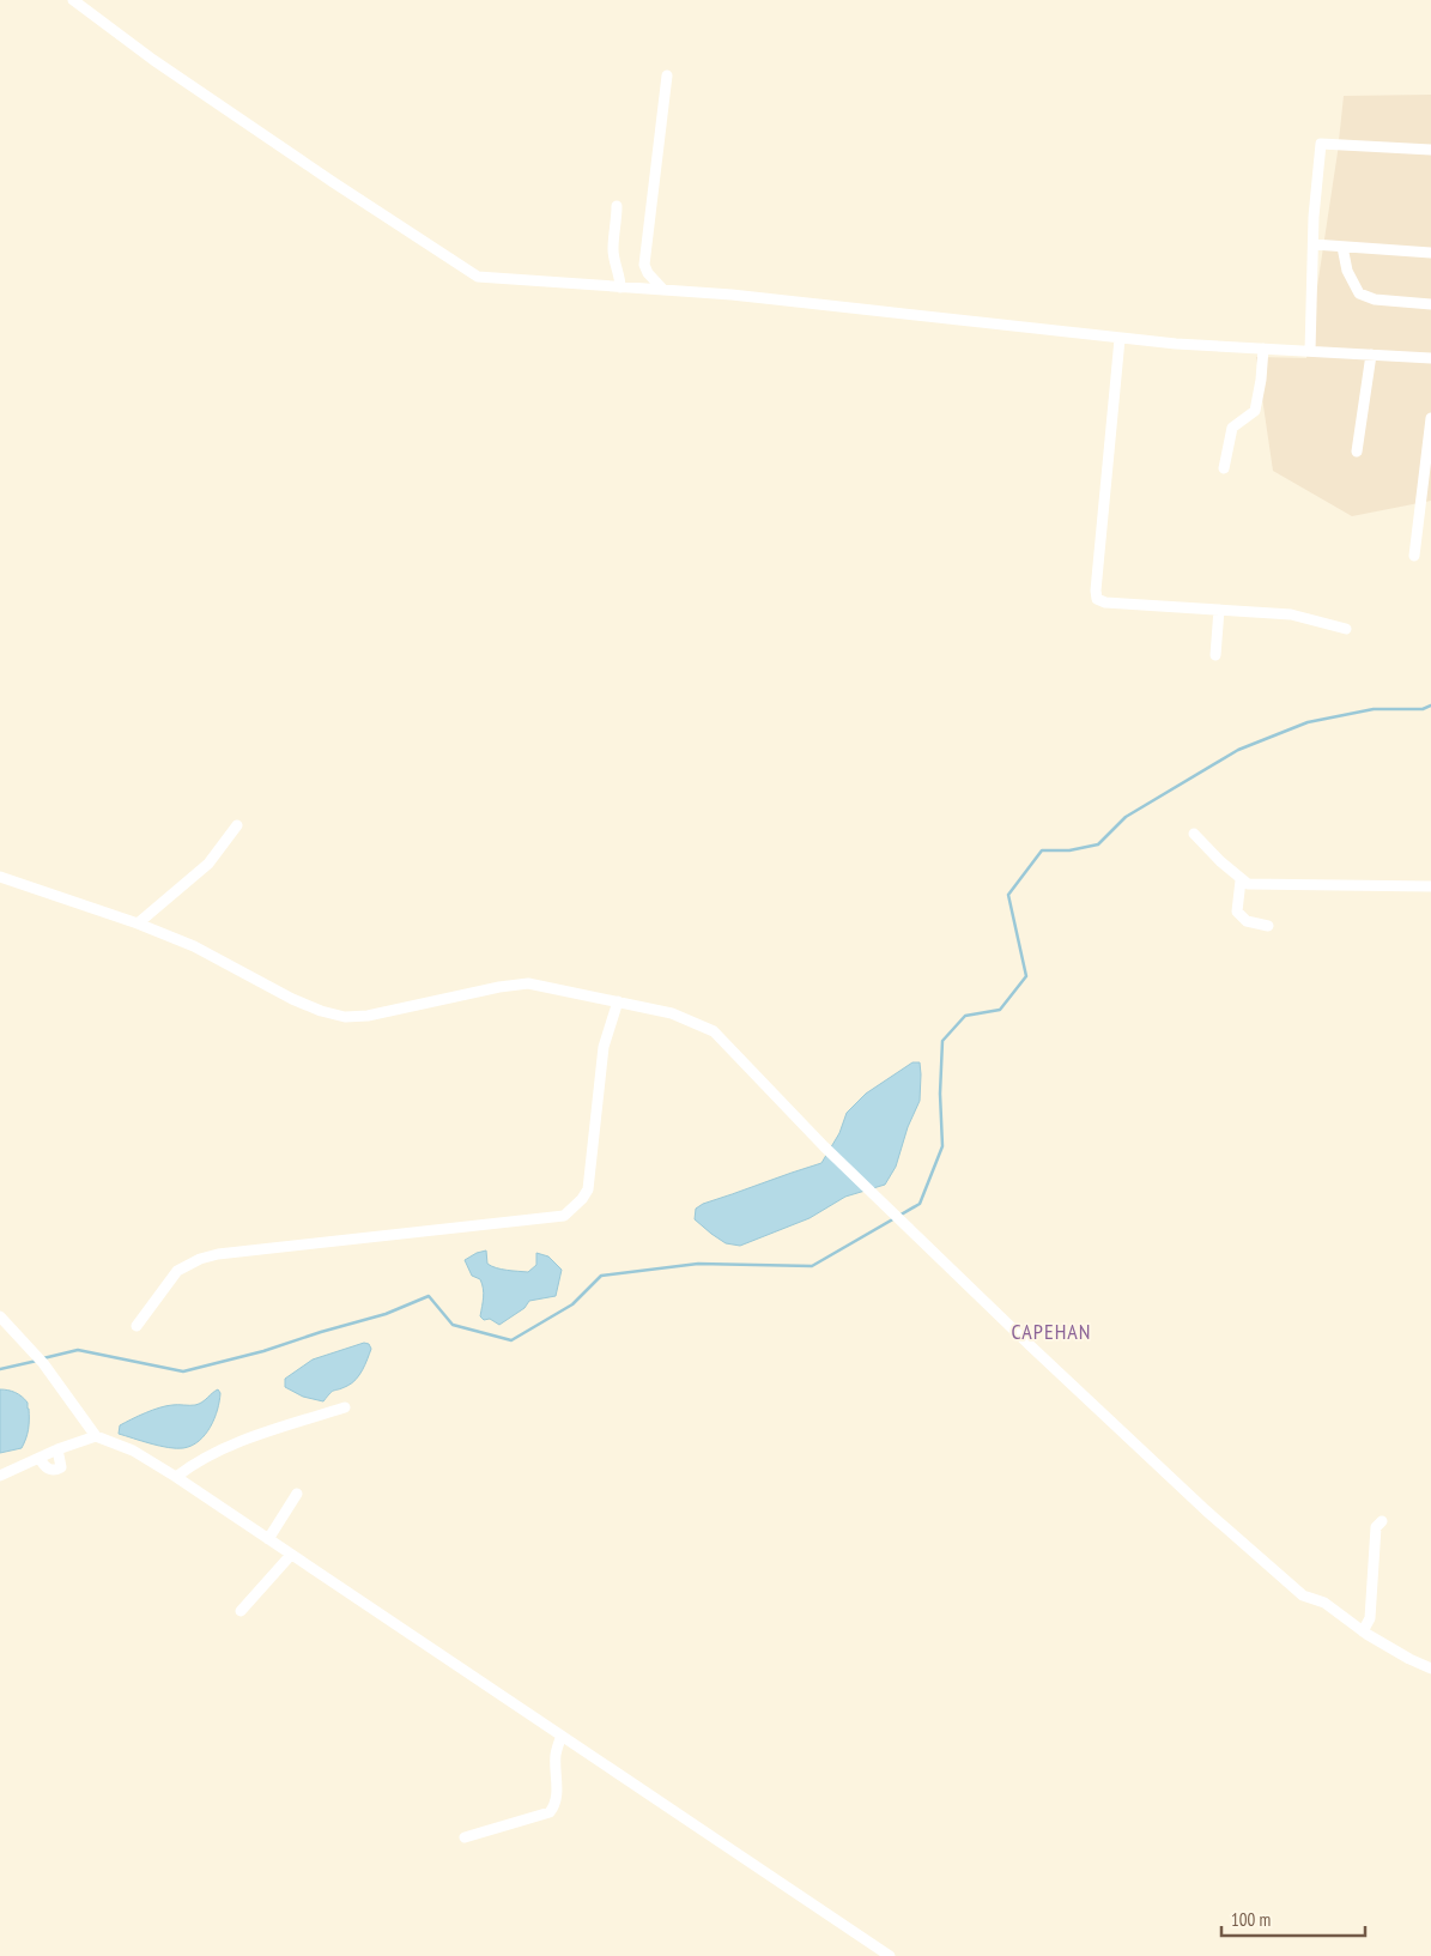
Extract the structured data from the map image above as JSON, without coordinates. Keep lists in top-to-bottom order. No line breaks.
{"districts":["CAPEHAN"],"scale_bar":"100 m"}
